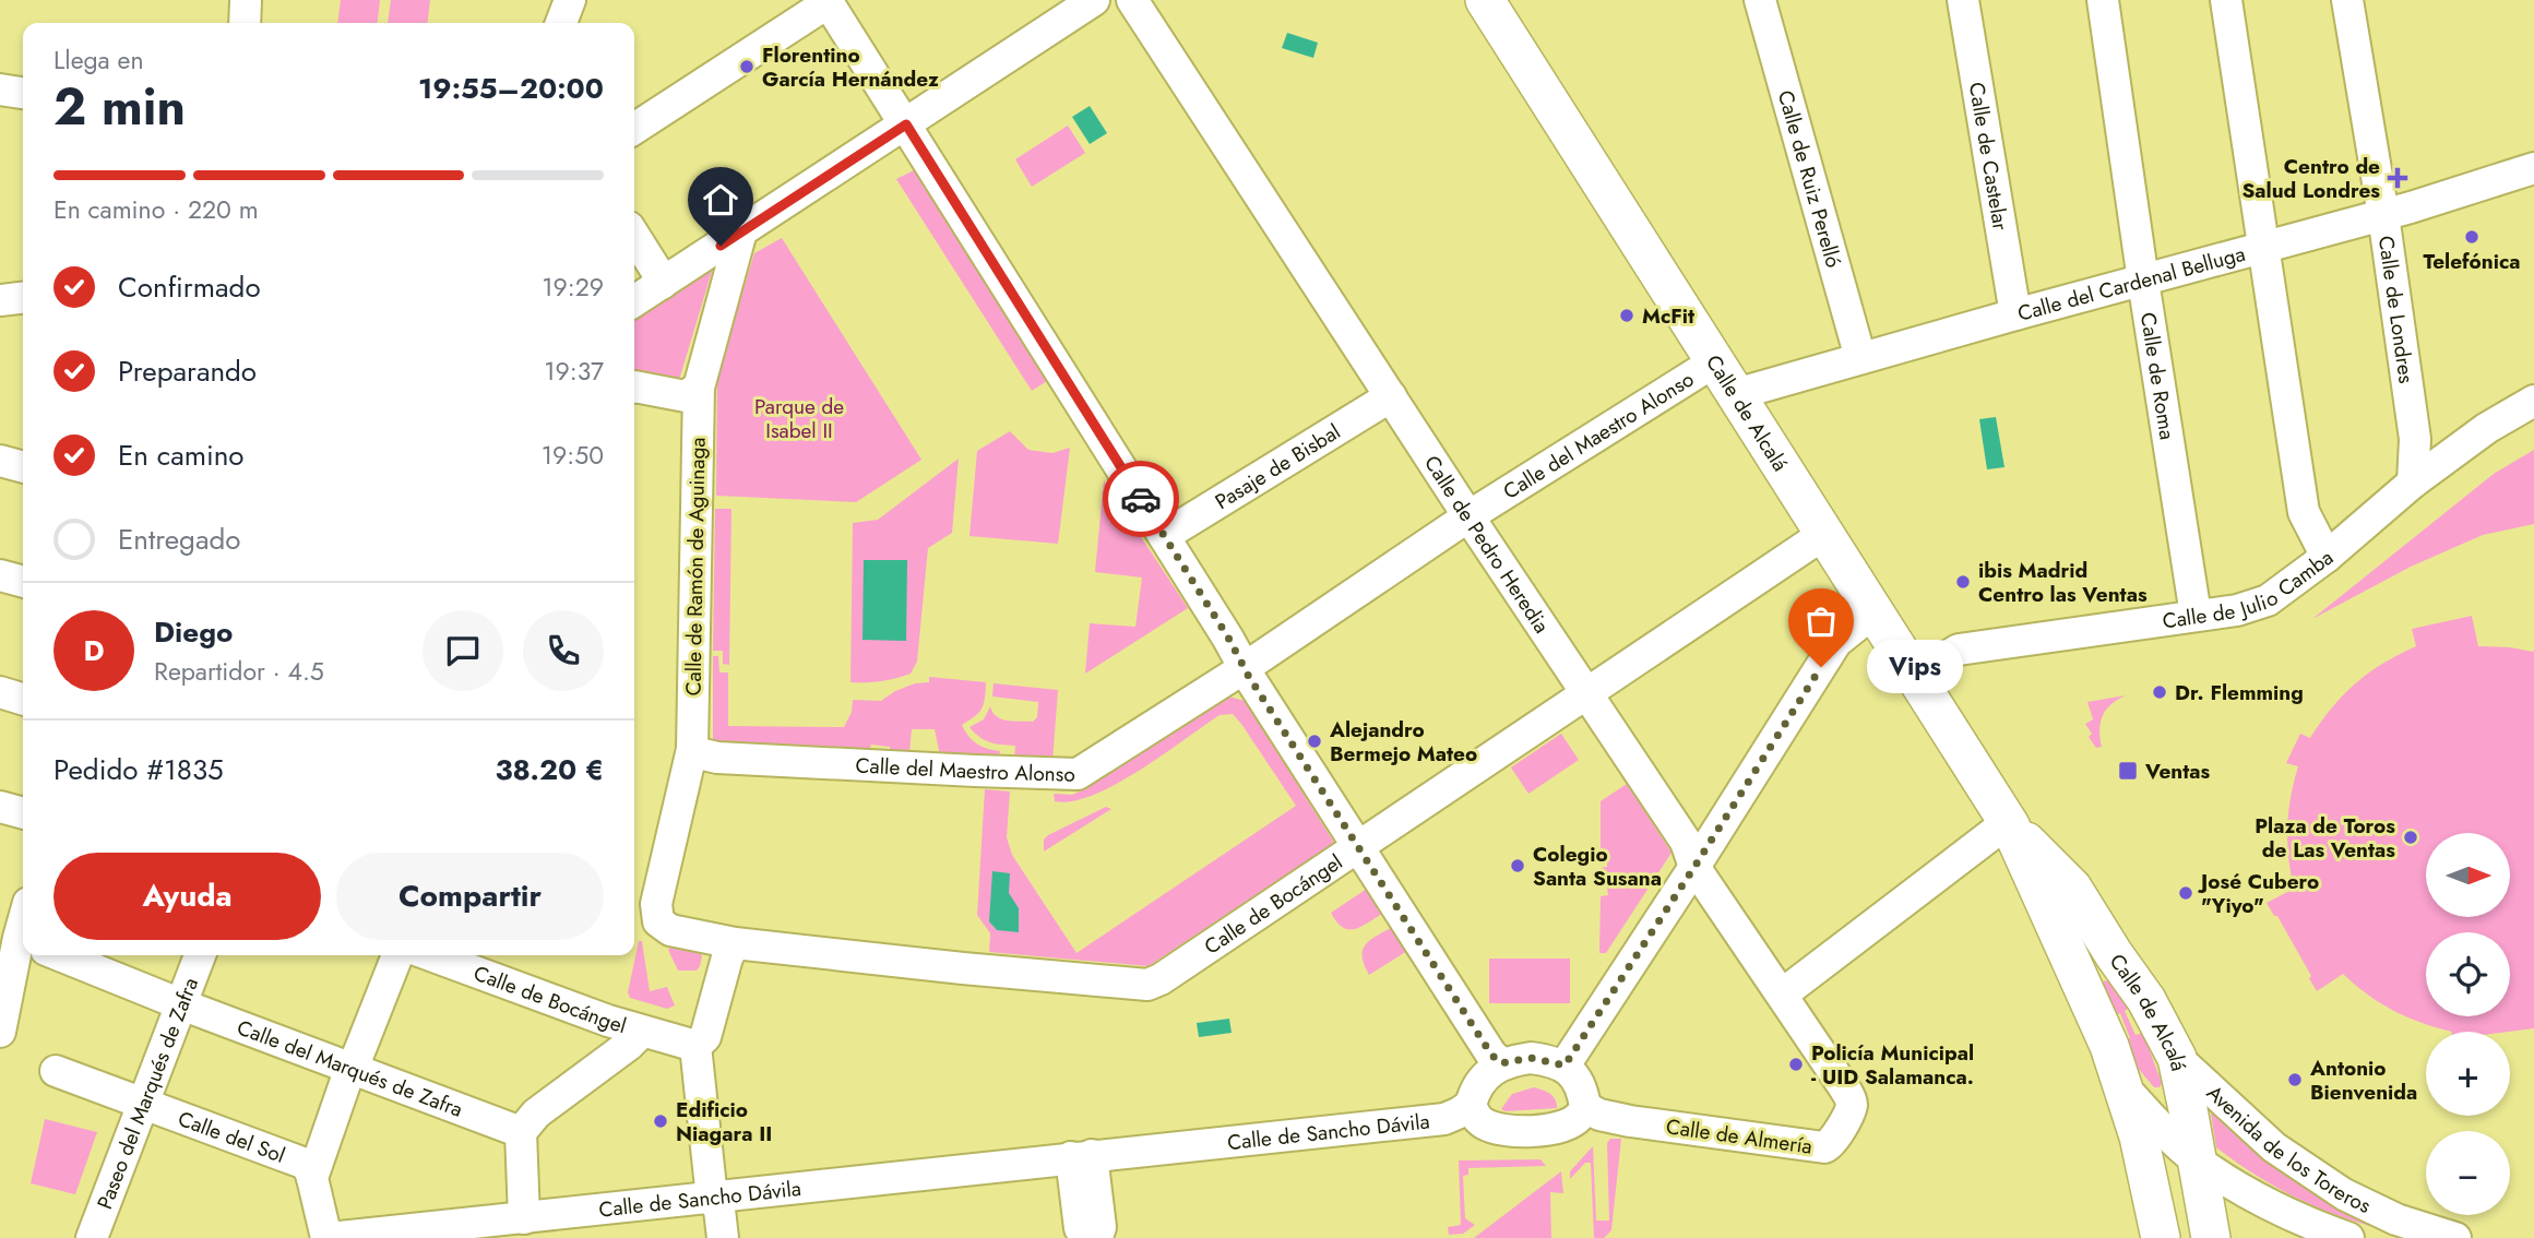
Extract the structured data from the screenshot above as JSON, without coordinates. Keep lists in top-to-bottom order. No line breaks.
{"streets":{"main road":["Calle de Alcalá"],"street":["Calle de Castelar","Calle de Ruiz Perelló","Calle del Cardenal Belluga","Calle de Londres","Calle de Roma","Calle del Maestro Alonso","Pasaje de Bisbal","Calle de Pedro Heredia","Calle de Ramón de Aguinaga","Calle de Julio Camba","Calle de Bocángel","Calle del Marqués de Zafra","Paseo del Marqués de Zafra","Calle de Sancho Dávila","Calle del Sol","Calle de Almería","Avenida de los Toreros"]},"crossings":[["Calle de Castelar","Calle del Cardenal Belluga"],["Calle de Ruiz Perelló","Calle del Cardenal Belluga"],["Calle del Cardenal Belluga","Calle de Londres"],["Calle del Cardenal Belluga","Calle de Roma"],["Calle del Cardenal Belluga","Calle de Alcalá"],["Calle de Londres","Calle de Julio Camba"],["Calle de Roma","Calle de Julio Camba"],["Calle de Alcalá","Calle del Maestro Alonso"],["Calle de Alcalá","Calle de Julio Camba"],["Calle de Alcalá","Calle de Bocángel"],["Calle de Alcalá","Avenida de los Toreros"],["Calle del Maestro Alonso","Calle de Pedro Heredia"],["Calle del Maestro Alonso","Calle de Ramón de Aguinaga"],["Pasaje de Bisbal","Calle de Pedro Heredia"],["Calle de Pedro Heredia","Calle de Bocángel"],["Calle de Pedro Heredia","Calle de Almería"],["Calle de Ramón de Aguinaga","Calle de Bocángel"],["Calle del Marqués de Zafra","Paseo del Marqués de Zafra"],["Paseo del Marqués de Zafra","Calle del Sol"],["Calle de Sancho Dávila","Calle de Almería"]],"parks":["Parque de Isabel II"],"places":{"other":["Florentino García Hernández","Telefónica","McFit","ibis Madrid Centro las Ventas","Vips","Dr. Flemming","Alejandro Bermejo Mateo","Plaza de Toros de Las Ventas","Colegio Santa Susana","José Cubero \"Yiyo\"","Policía Municipal - UID Salamanca.","Antonio Bienvenida","Edificio Niagara II"],"health":["Centro de Salud Londres"],"transit":["Ventas"]},"north":"right","page":{"heading":["2 min","Llega en","19:55–20:00"],"panel":["Diego","Repartidor · 4.5","Pedido #1835","38.20 €"],"bar":"En camino · 220 m","list":[["Confirmado","19:29"],["Preparando","19:37"],["En camino","19:50"],"Entregado"],"round":"D","bubble":"Vips","map_buttons":["+","−"],"buttons":["Ayuda","Compartir"]}}
